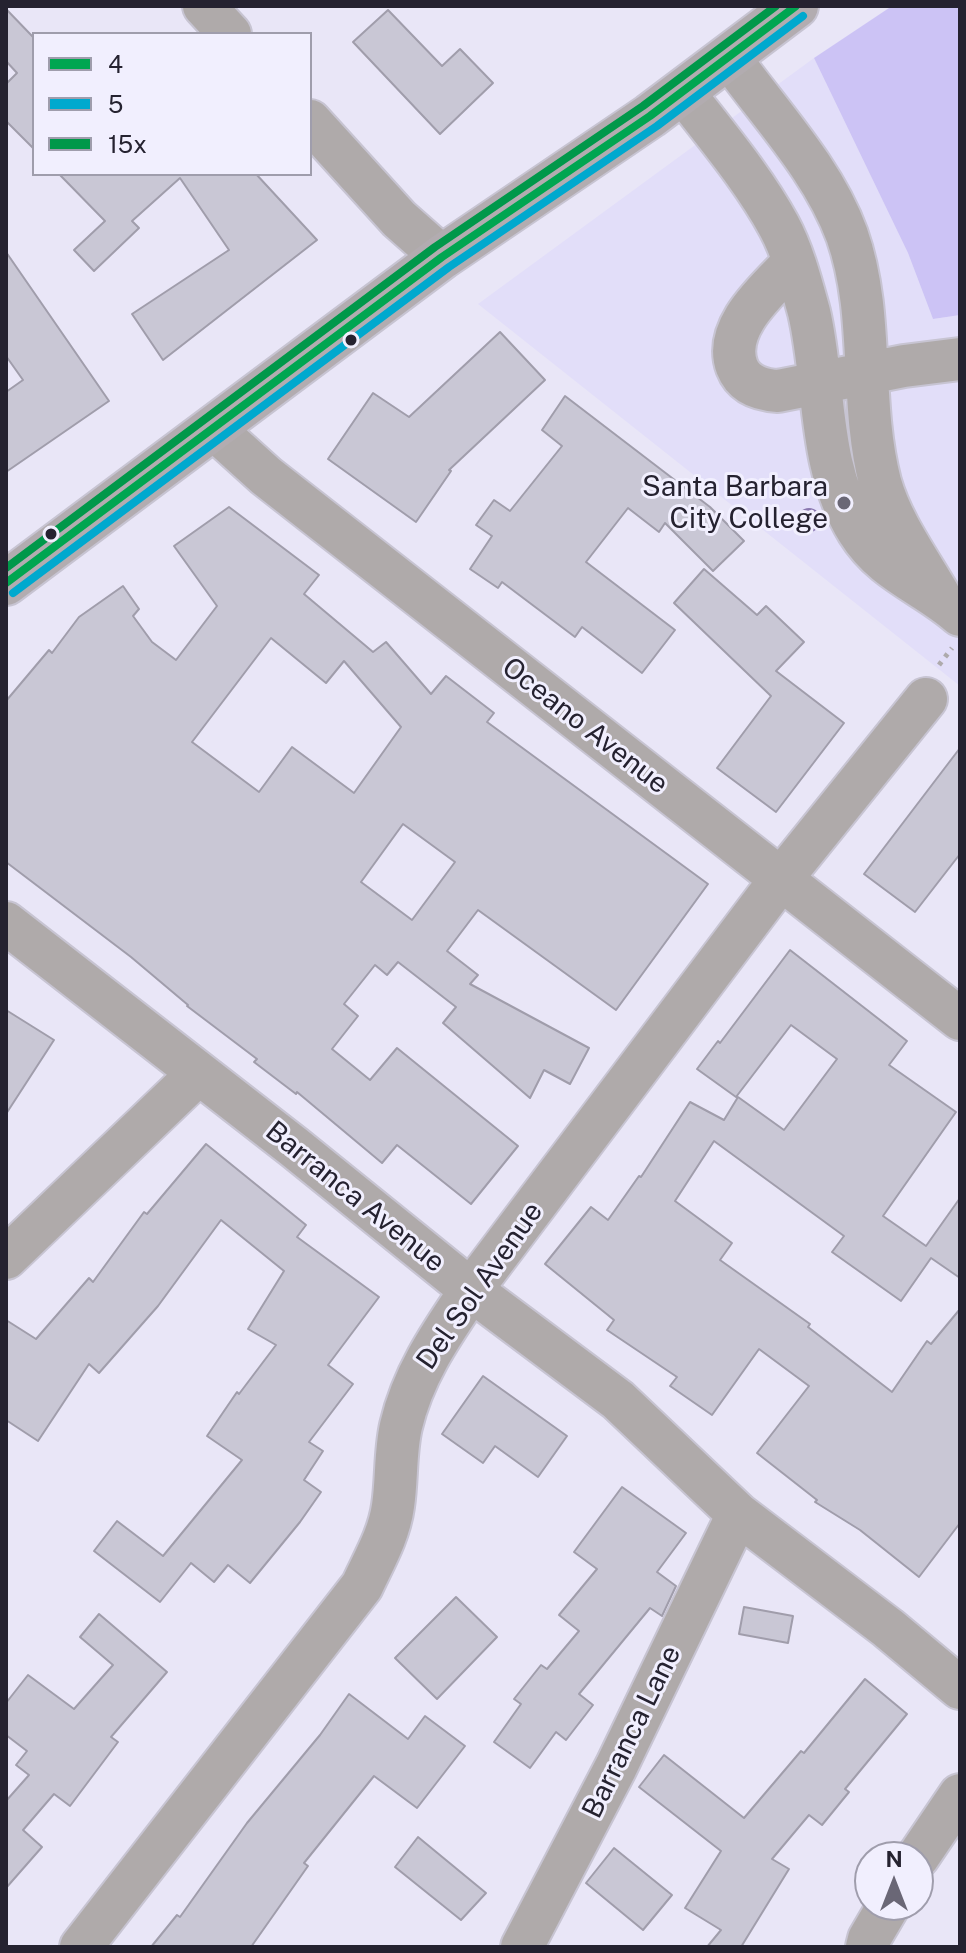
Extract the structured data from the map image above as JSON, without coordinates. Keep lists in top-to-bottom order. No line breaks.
{"streets":{"street":["Oceano Avenue","Barranca Avenue","Del Sol Avenue","Barranca Lane"]},"crossings":[["Oceano Avenue","Del Sol Avenue"],["Barranca Avenue","Del Sol Avenue"],["Barranca Avenue","Barranca Lane"]],"places":["Santa Barbara City College"],"lines":["transit line 4","transit line 15x","transit line 5"],"legend":["4","5","15x"],"north":"top"}
